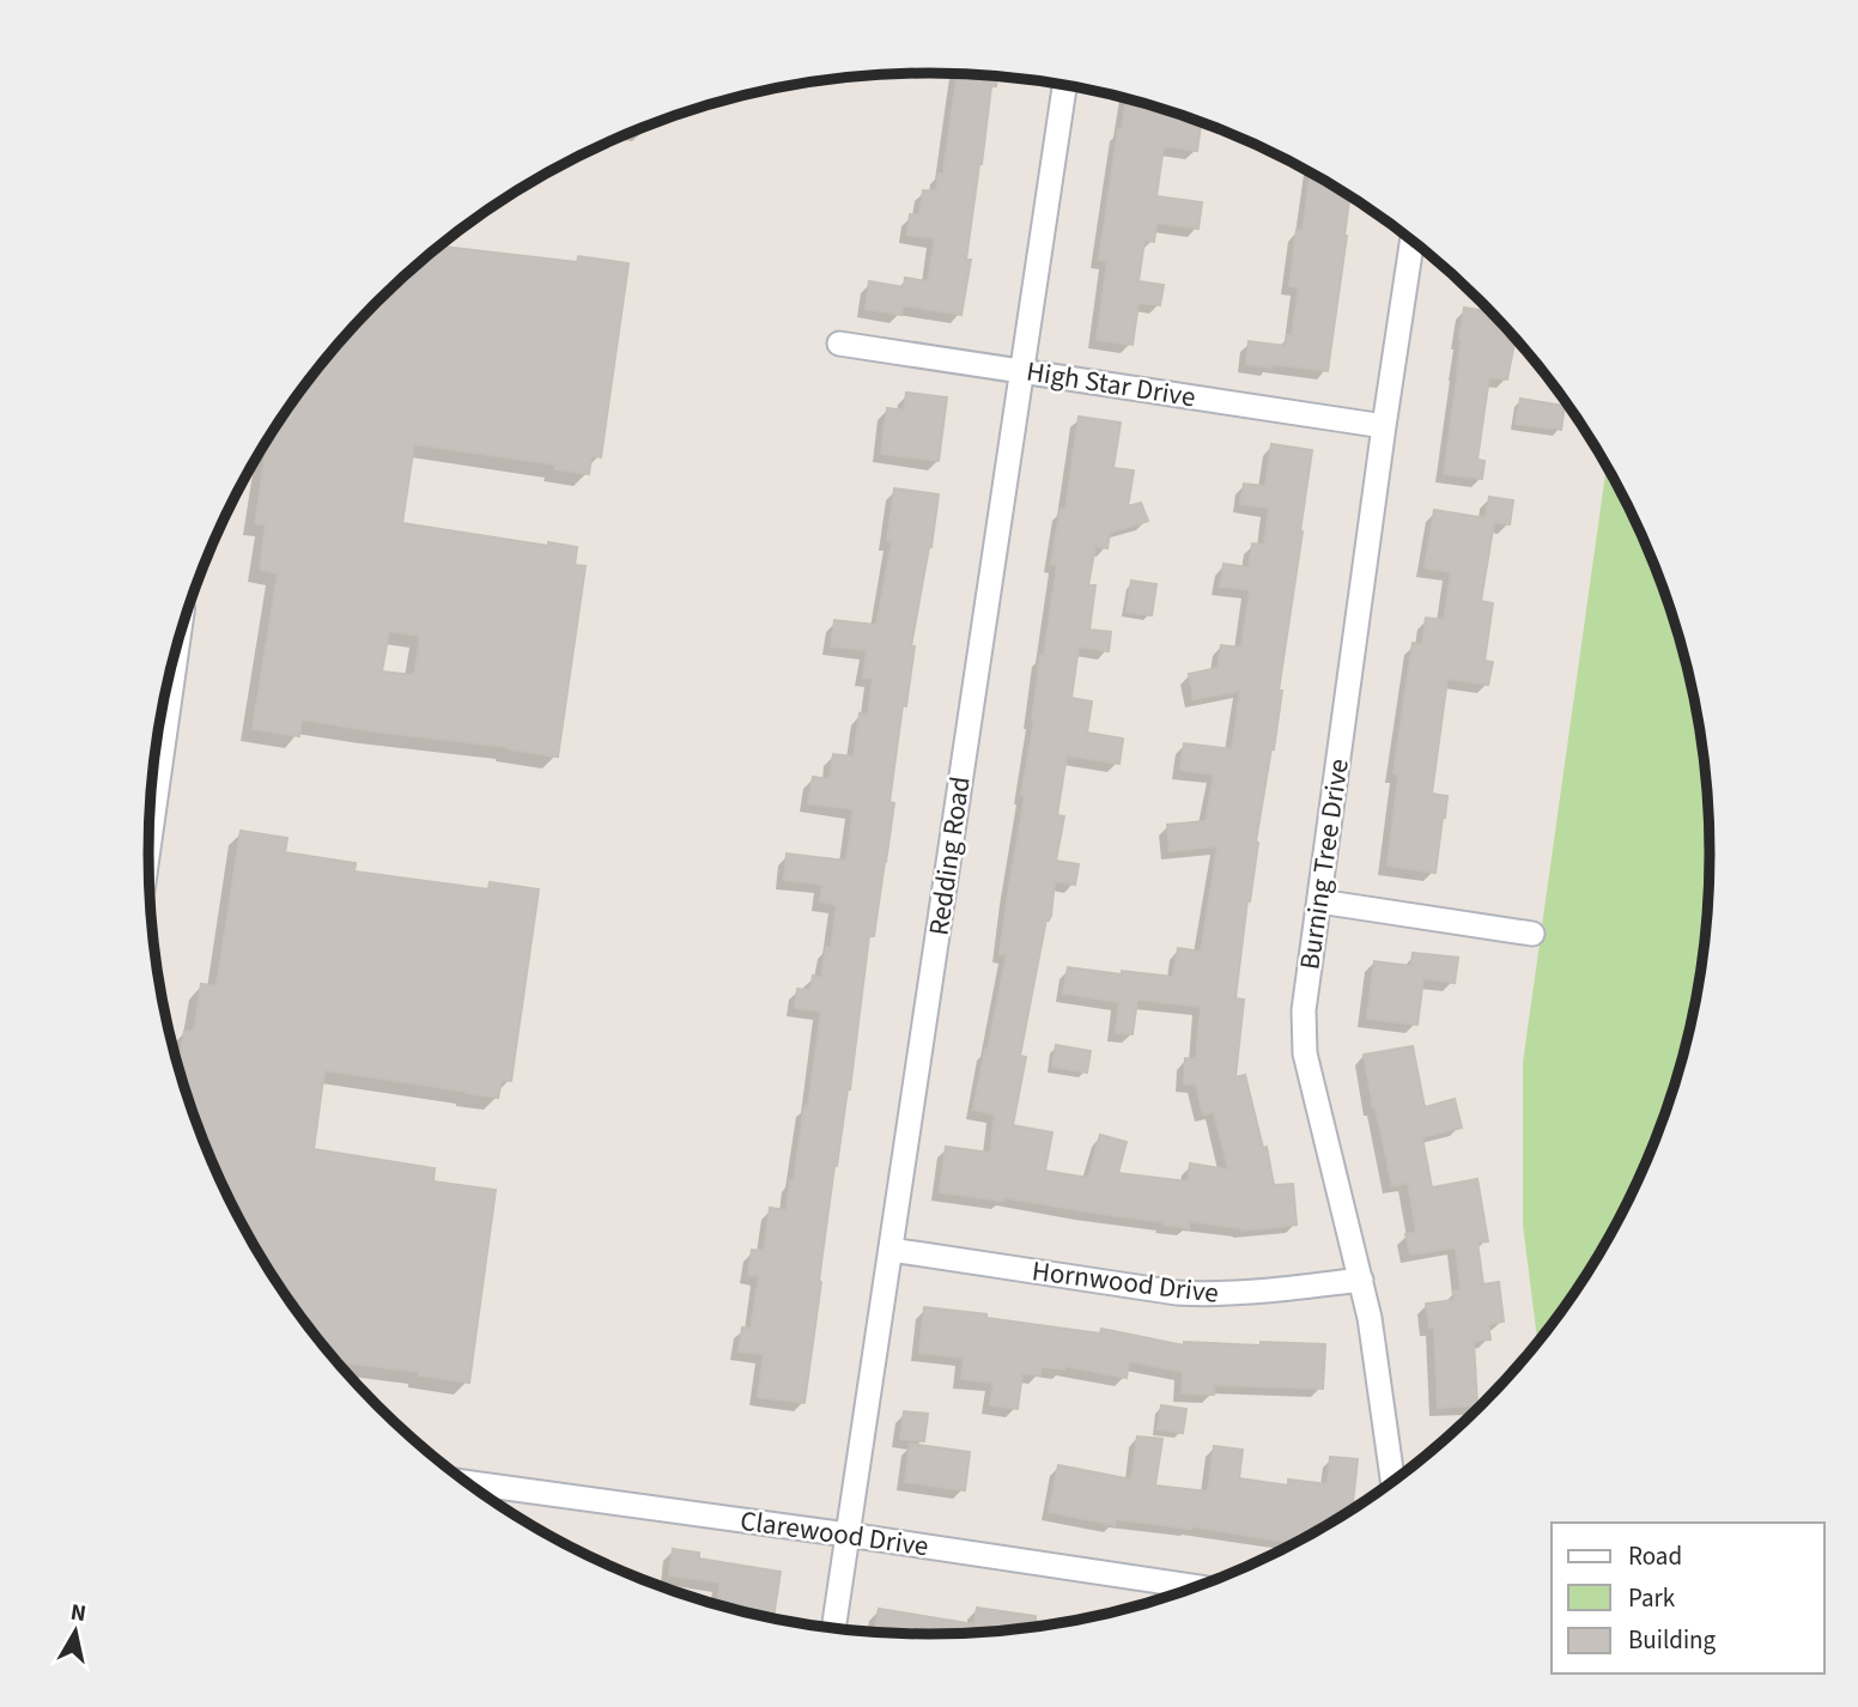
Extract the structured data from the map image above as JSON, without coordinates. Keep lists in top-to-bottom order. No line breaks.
{"streets":{"street":["High Star Drive","Redding Road","Burning Tree Drive","Hornwood Drive","Clarewood Drive"]},"crossings":[["High Star Drive","Redding Road"],["High Star Drive","Burning Tree Drive"],["Redding Road","Hornwood Drive"],["Redding Road","Clarewood Drive"],["Burning Tree Drive","Hornwood Drive"]],"legend":["Road","Park","Building"],"north":"top"}
